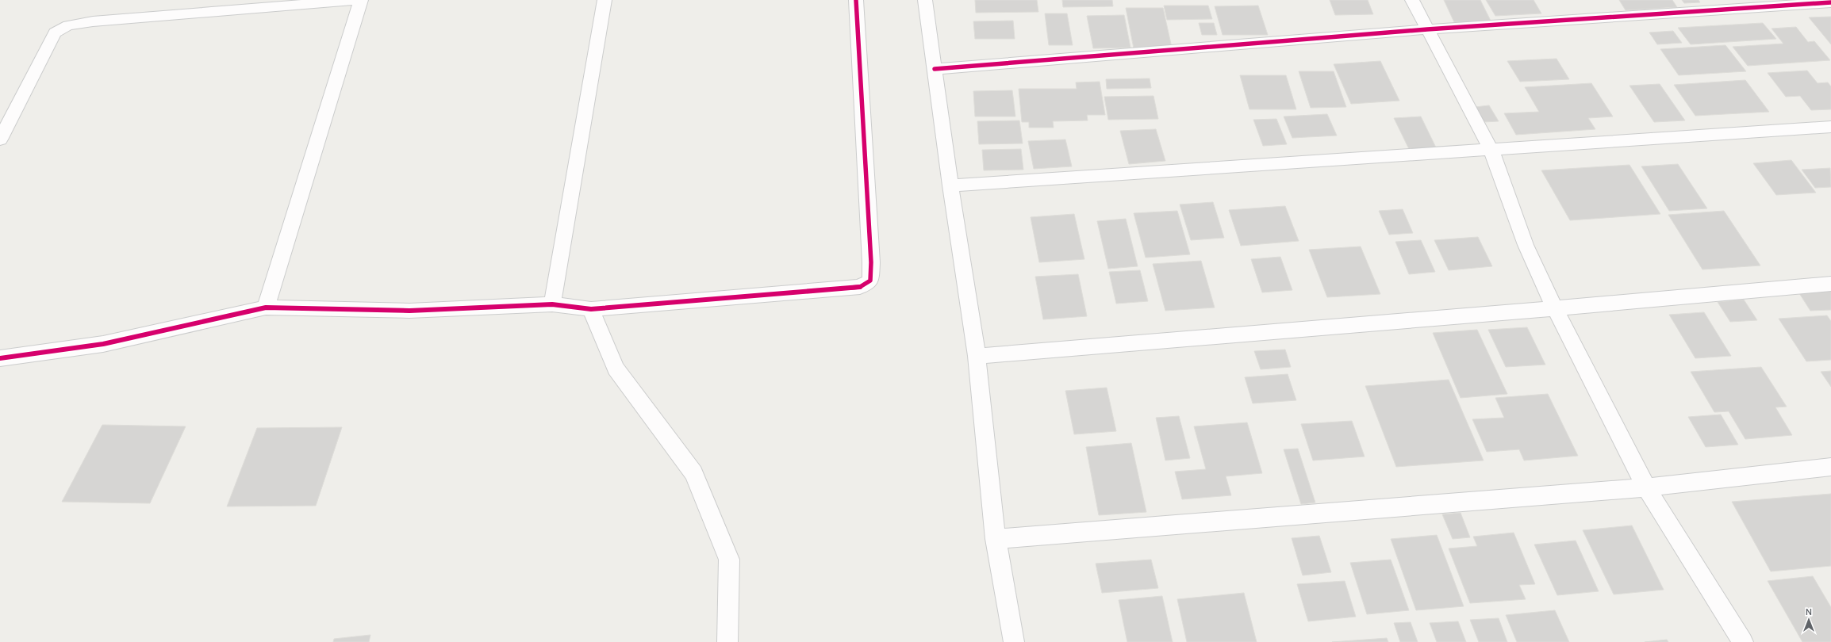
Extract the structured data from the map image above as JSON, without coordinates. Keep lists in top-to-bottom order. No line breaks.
{"north":"top"}
